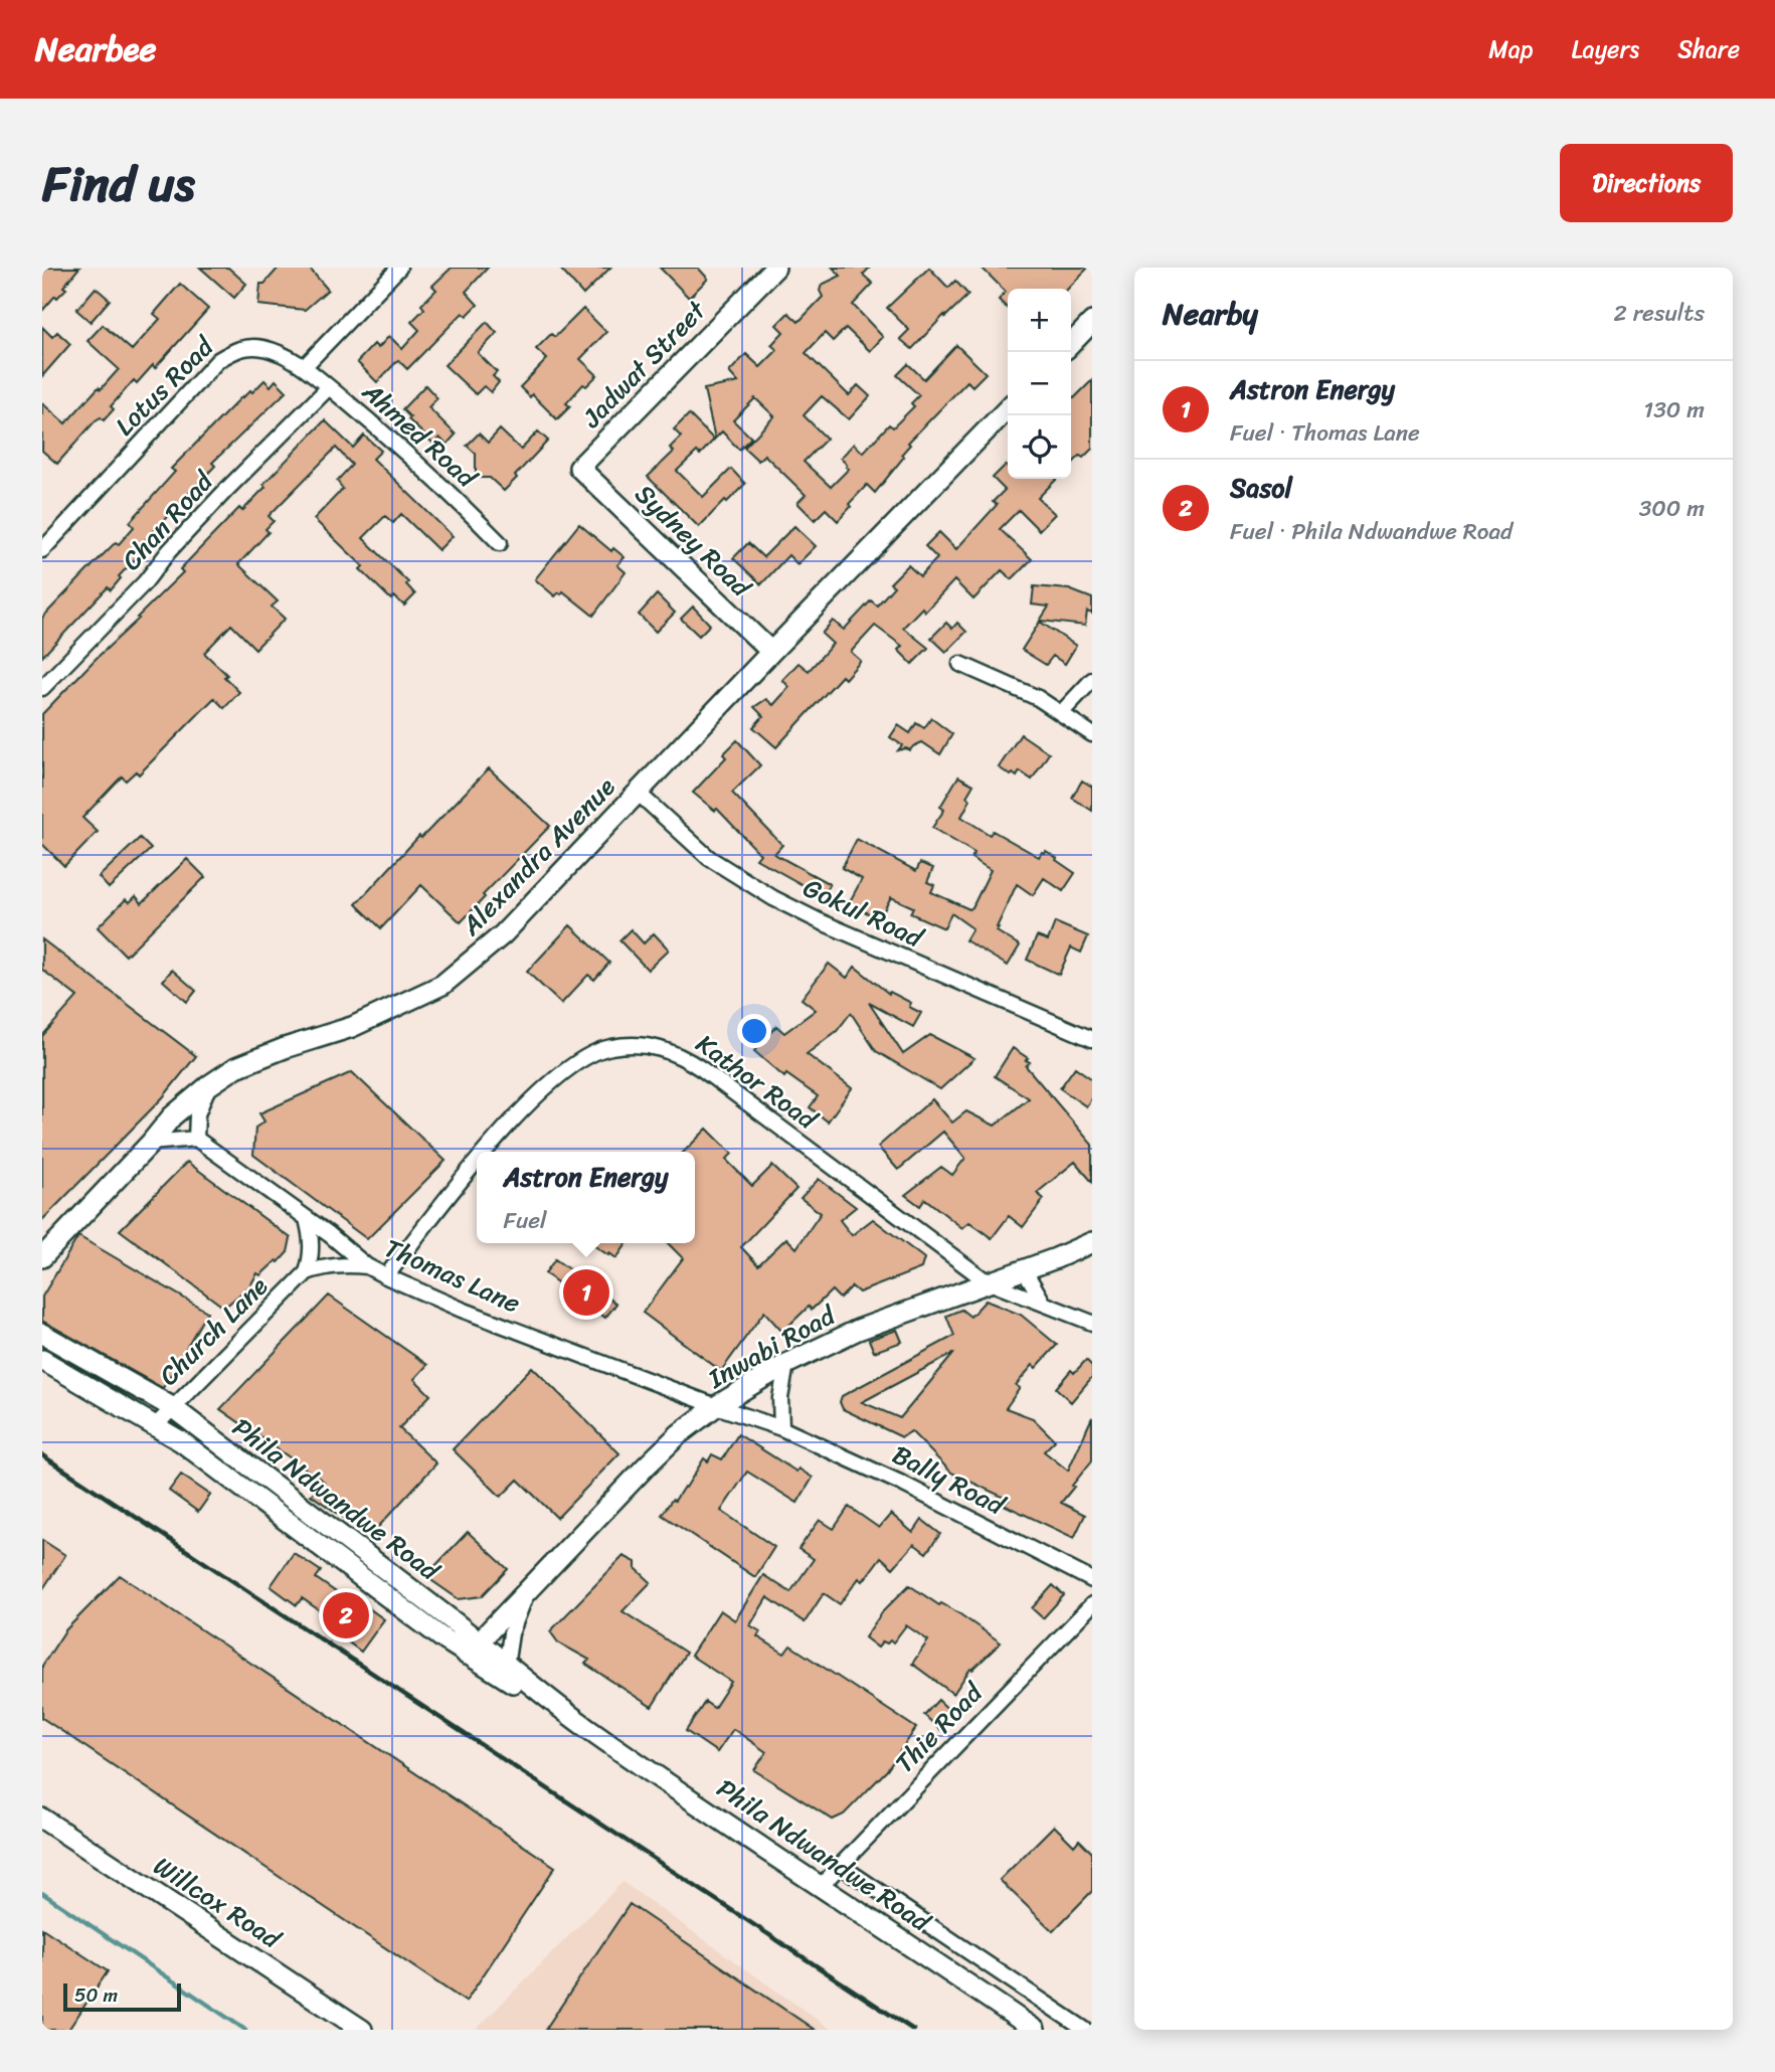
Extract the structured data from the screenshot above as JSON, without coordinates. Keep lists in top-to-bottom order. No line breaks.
{"streets":{"street":["Jadwat Street","Lotus Road","Ahmed Road","Chan Road","Sydney Road","Alexandra Avenue","Gokul Road","Kathor Road","Thomas Lane","Church Lane","Inwabi Road","Bally Road","Phila Ndwandwe Road","Thie Road","Willcox Road"]},"crossings":[["Jadwat Street","Sydney Road"],["Lotus Road","Ahmed Road"],["Ahmed Road","Chan Road"],["Sydney Road","Alexandra Avenue"],["Alexandra Avenue","Gokul Road"],["Kathor Road","Thomas Lane"],["Kathor Road","Inwabi Road"],["Thomas Lane","Church Lane"],["Thomas Lane","Inwabi Road"],["Thomas Lane","Bally Road"],["Church Lane","Phila Ndwandwe Road"],["Inwabi Road","Bally Road"],["Inwabi Road","Phila Ndwandwe Road"],["Phila Ndwandwe Road","Thie Road"]],"scale_bar":"50 m","page":{"header":"Nearbee","nav":["Map","Layers","Share"],"title":"Find us","buttons":"Directions","heading":["Nearby","2 results"],"map_buttons":["+","−"],"list":[{"mark":"1","name":"Astron Energy","note":"Fuel · Thomas Lane","value":"130 m"},{"mark":"2","name":"Sasol","note":"Fuel · Phila Ndwandwe Road","value":"300 m"}],"popup":["Astron Energy","Fuel"],"pins":["1","2"],"scale":"50 m"}}
